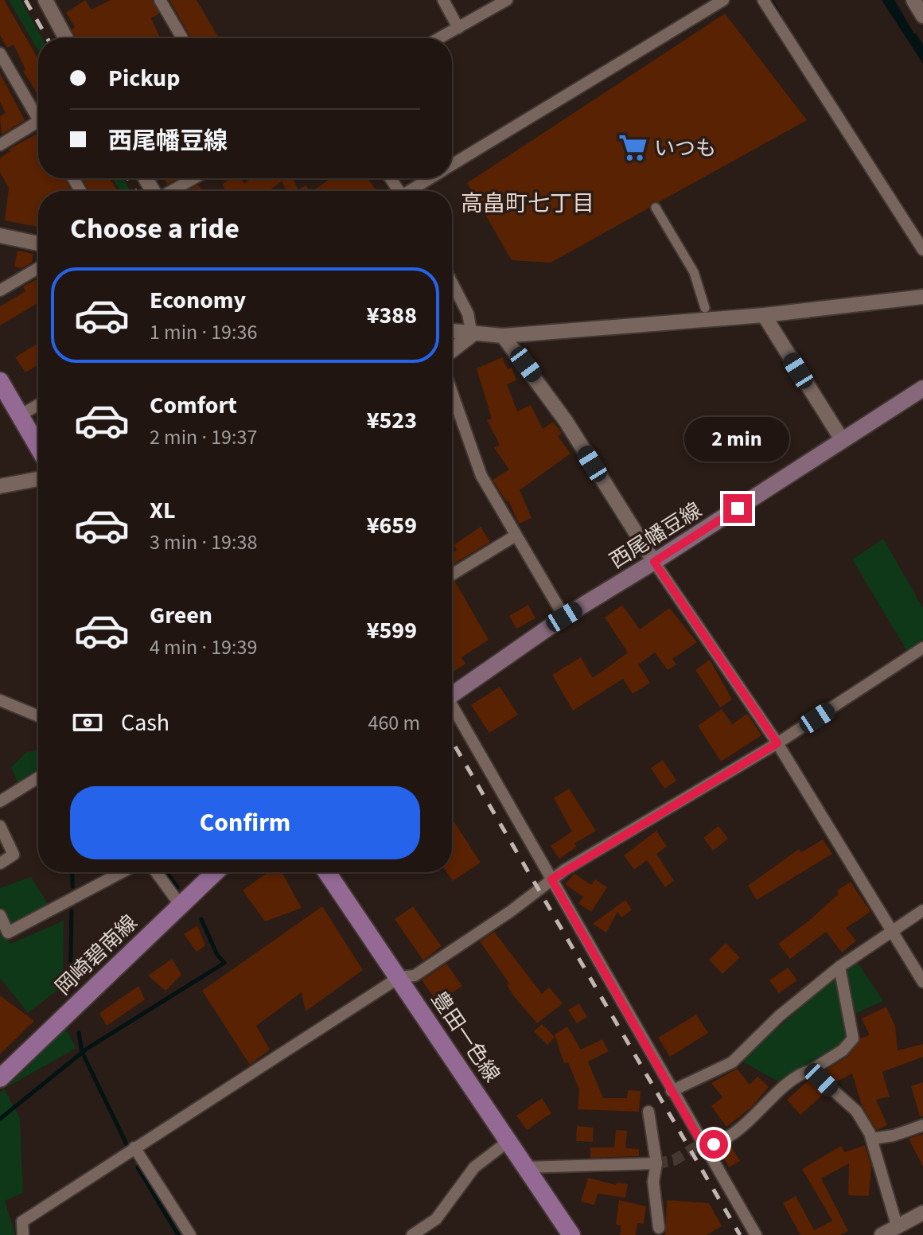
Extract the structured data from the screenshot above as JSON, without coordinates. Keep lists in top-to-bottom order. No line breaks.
{"streets":{"main road":["西尾幡豆線","岡崎碧南線","豊田一色線"]},"districts":["高畠町七丁目"],"places":{"supermarket":["いつも"]},"page":{"banner":["Pickup","西尾幡豆線"],"heading":"Choose a ride","list":[{"name":"Economy","note":"1 min · 19:36","value":"¥388"},{"name":"Comfort","note":"2 min · 19:37","value":"¥523"},{"name":"XL","note":"3 min · 19:38","value":"¥659"},{"name":"Green","note":"4 min · 19:39","value":"¥599"}],"bubble":"2 min","pay":["Cash","460 m"],"buttons":"Confirm"}}
